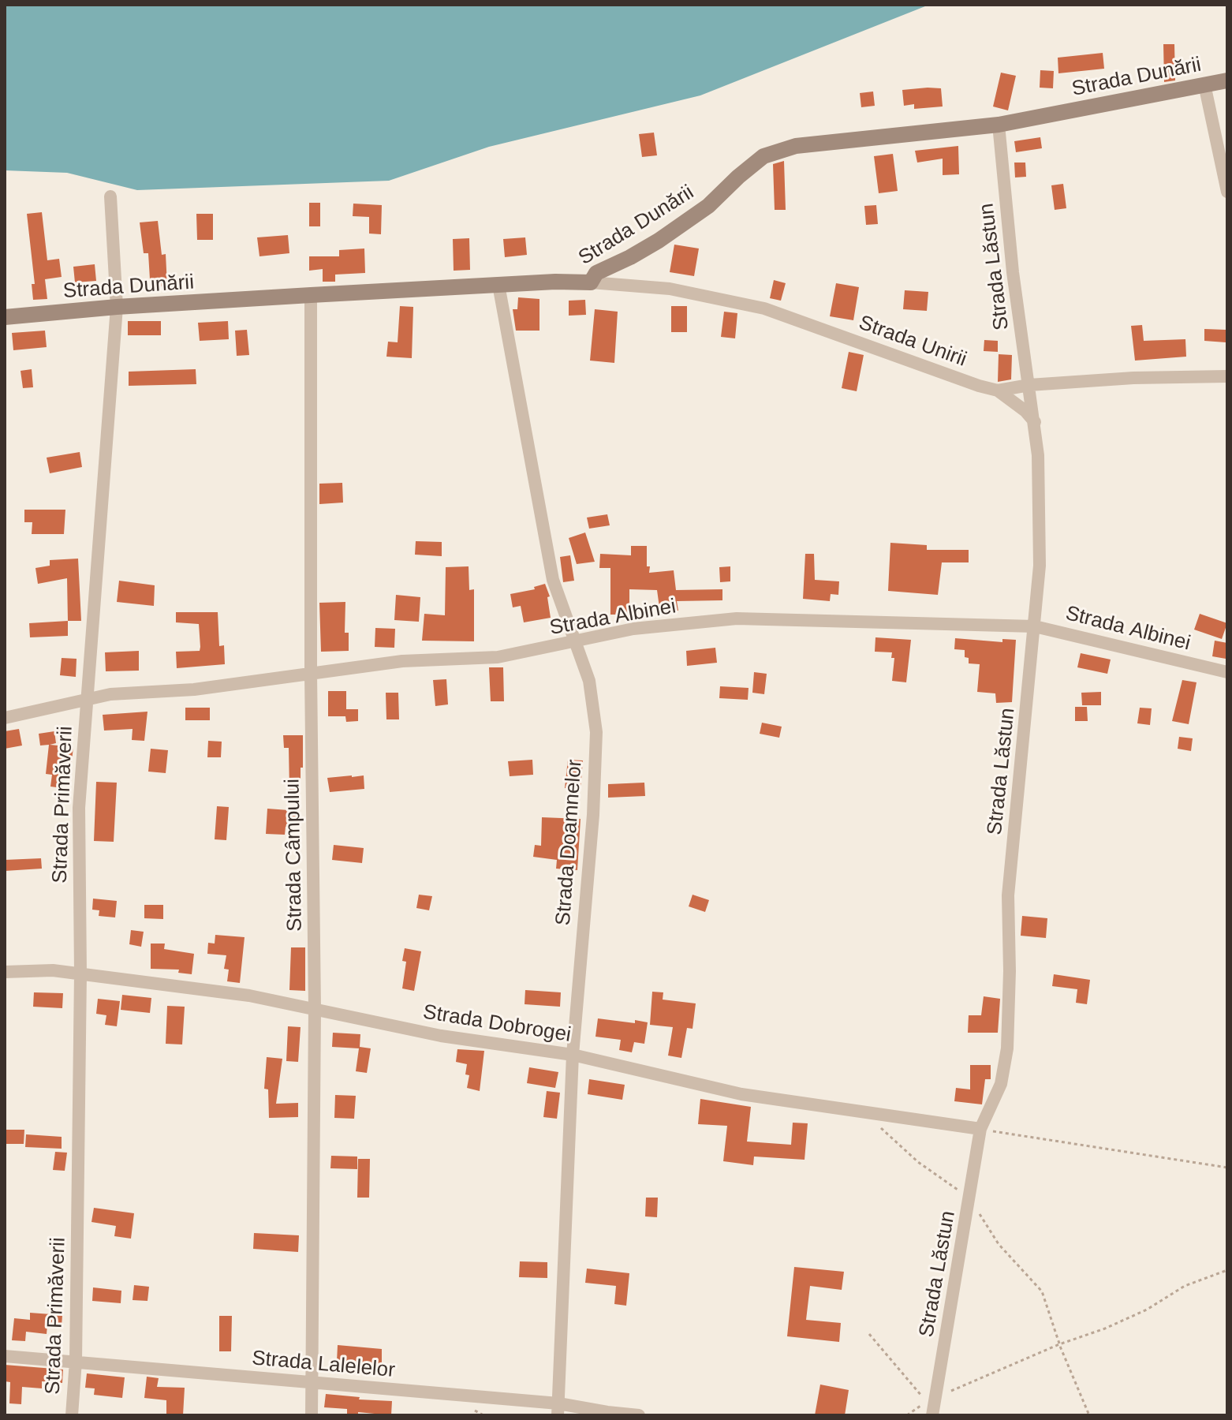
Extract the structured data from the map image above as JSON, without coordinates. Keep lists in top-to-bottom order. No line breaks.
{"streets":{"main road":["Strada Dunării"],"street":["Strada Lăstun","Strada Unirii","Strada Albinei","Strada Primăverii","Strada Doamnelor","Strada Câmpului","Strada Dobrogei","Strada Lalelelor"]},"crossings":[["Strada Dunării","Strada Lăstun"],["Strada Dunării","Strada Unirii"],["Strada Dunării","Strada Primăverii"],["Strada Dunării","Strada Doamnelor"],["Strada Dunării","Strada Câmpului"],["Strada Lăstun","Strada Unirii"],["Strada Lăstun","Strada Albinei"],["Strada Lăstun","Strada Dobrogei"],["Strada Albinei","Strada Primăverii"],["Strada Albinei","Strada Doamnelor"],["Strada Albinei","Strada Câmpului"],["Strada Primăverii","Strada Dobrogei"],["Strada Primăverii","Strada Lalelelor"],["Strada Doamnelor","Strada Dobrogei"],["Strada Doamnelor","Strada Lalelelor"],["Strada Câmpului","Strada Dobrogei"],["Strada Câmpului","Strada Lalelelor"]]}
